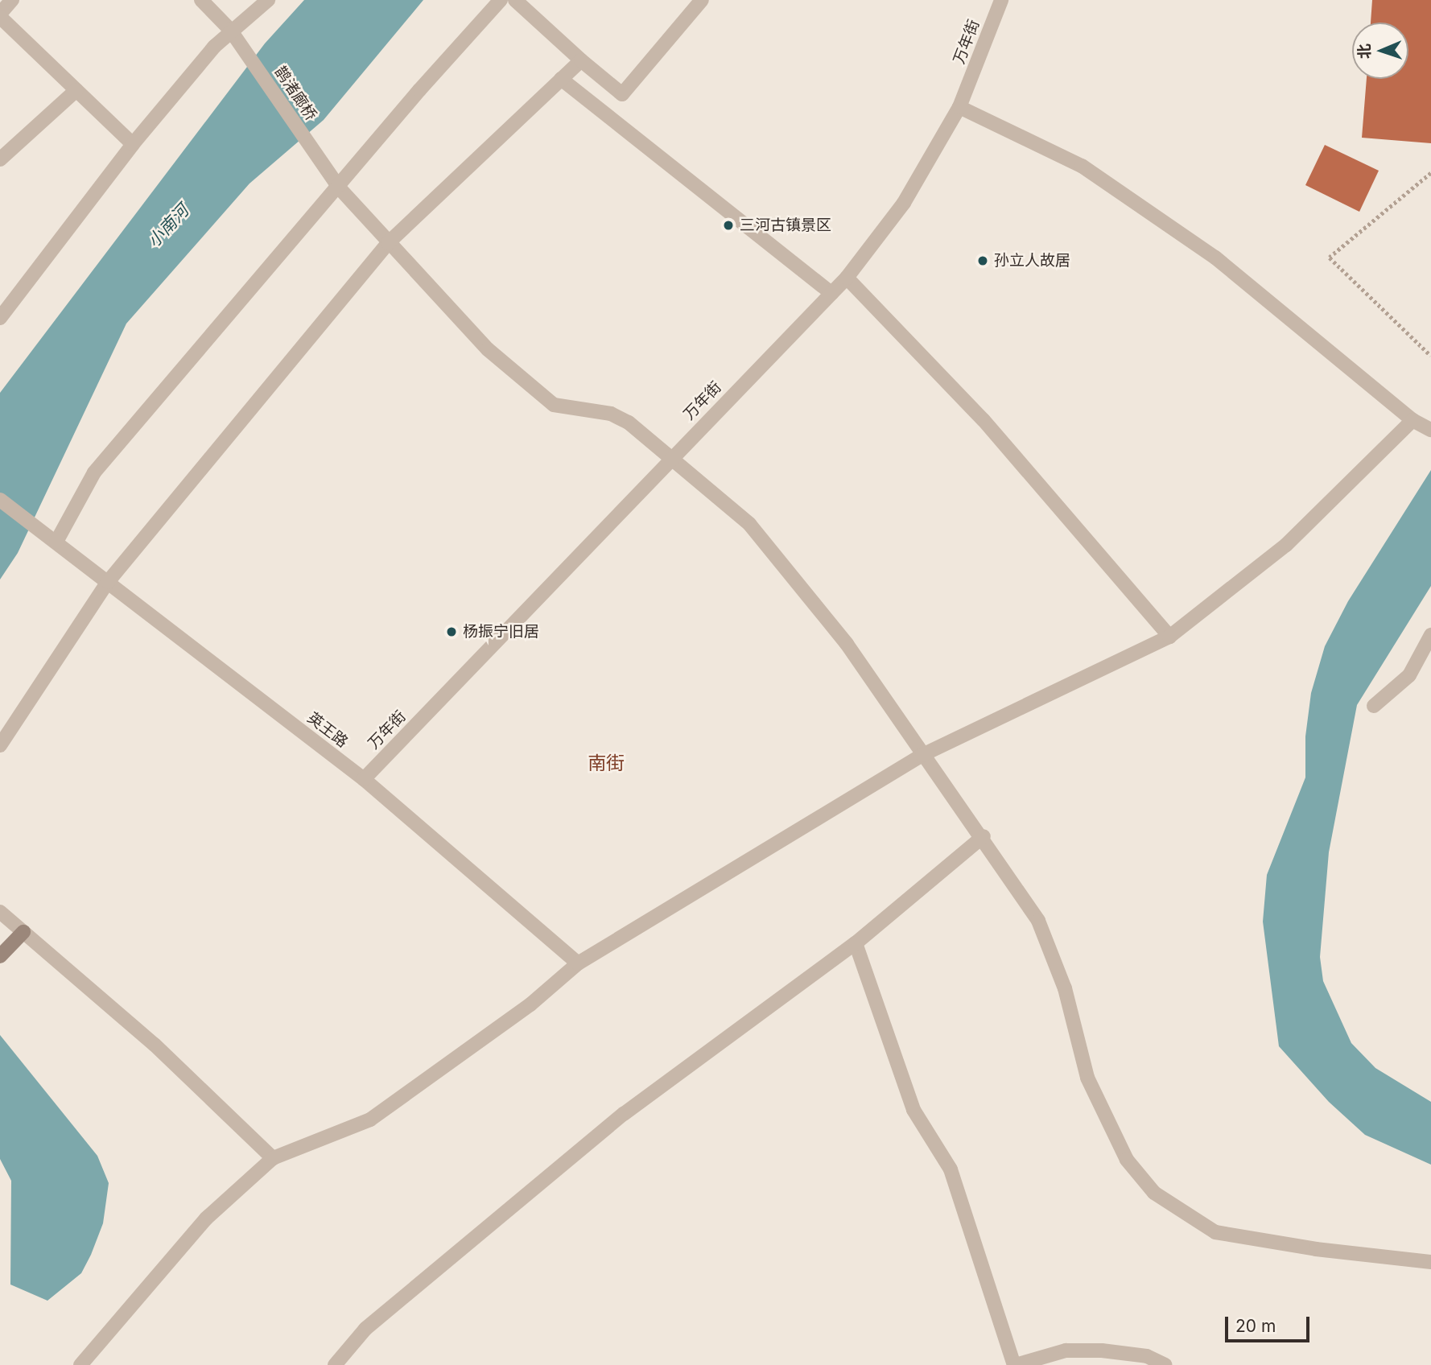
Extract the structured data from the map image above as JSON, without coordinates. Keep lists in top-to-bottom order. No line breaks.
{"streets":{"street":["万年街","鹊渚廊桥","英王路"]},"crossings":[["万年街","鹊渚廊桥"],["万年街","英王路"]],"districts":["南街"],"water":["小南河"],"places":["三河古镇景区","孙立人故居","杨振宁旧居"],"scale_bar":"20 m","north":"left"}
